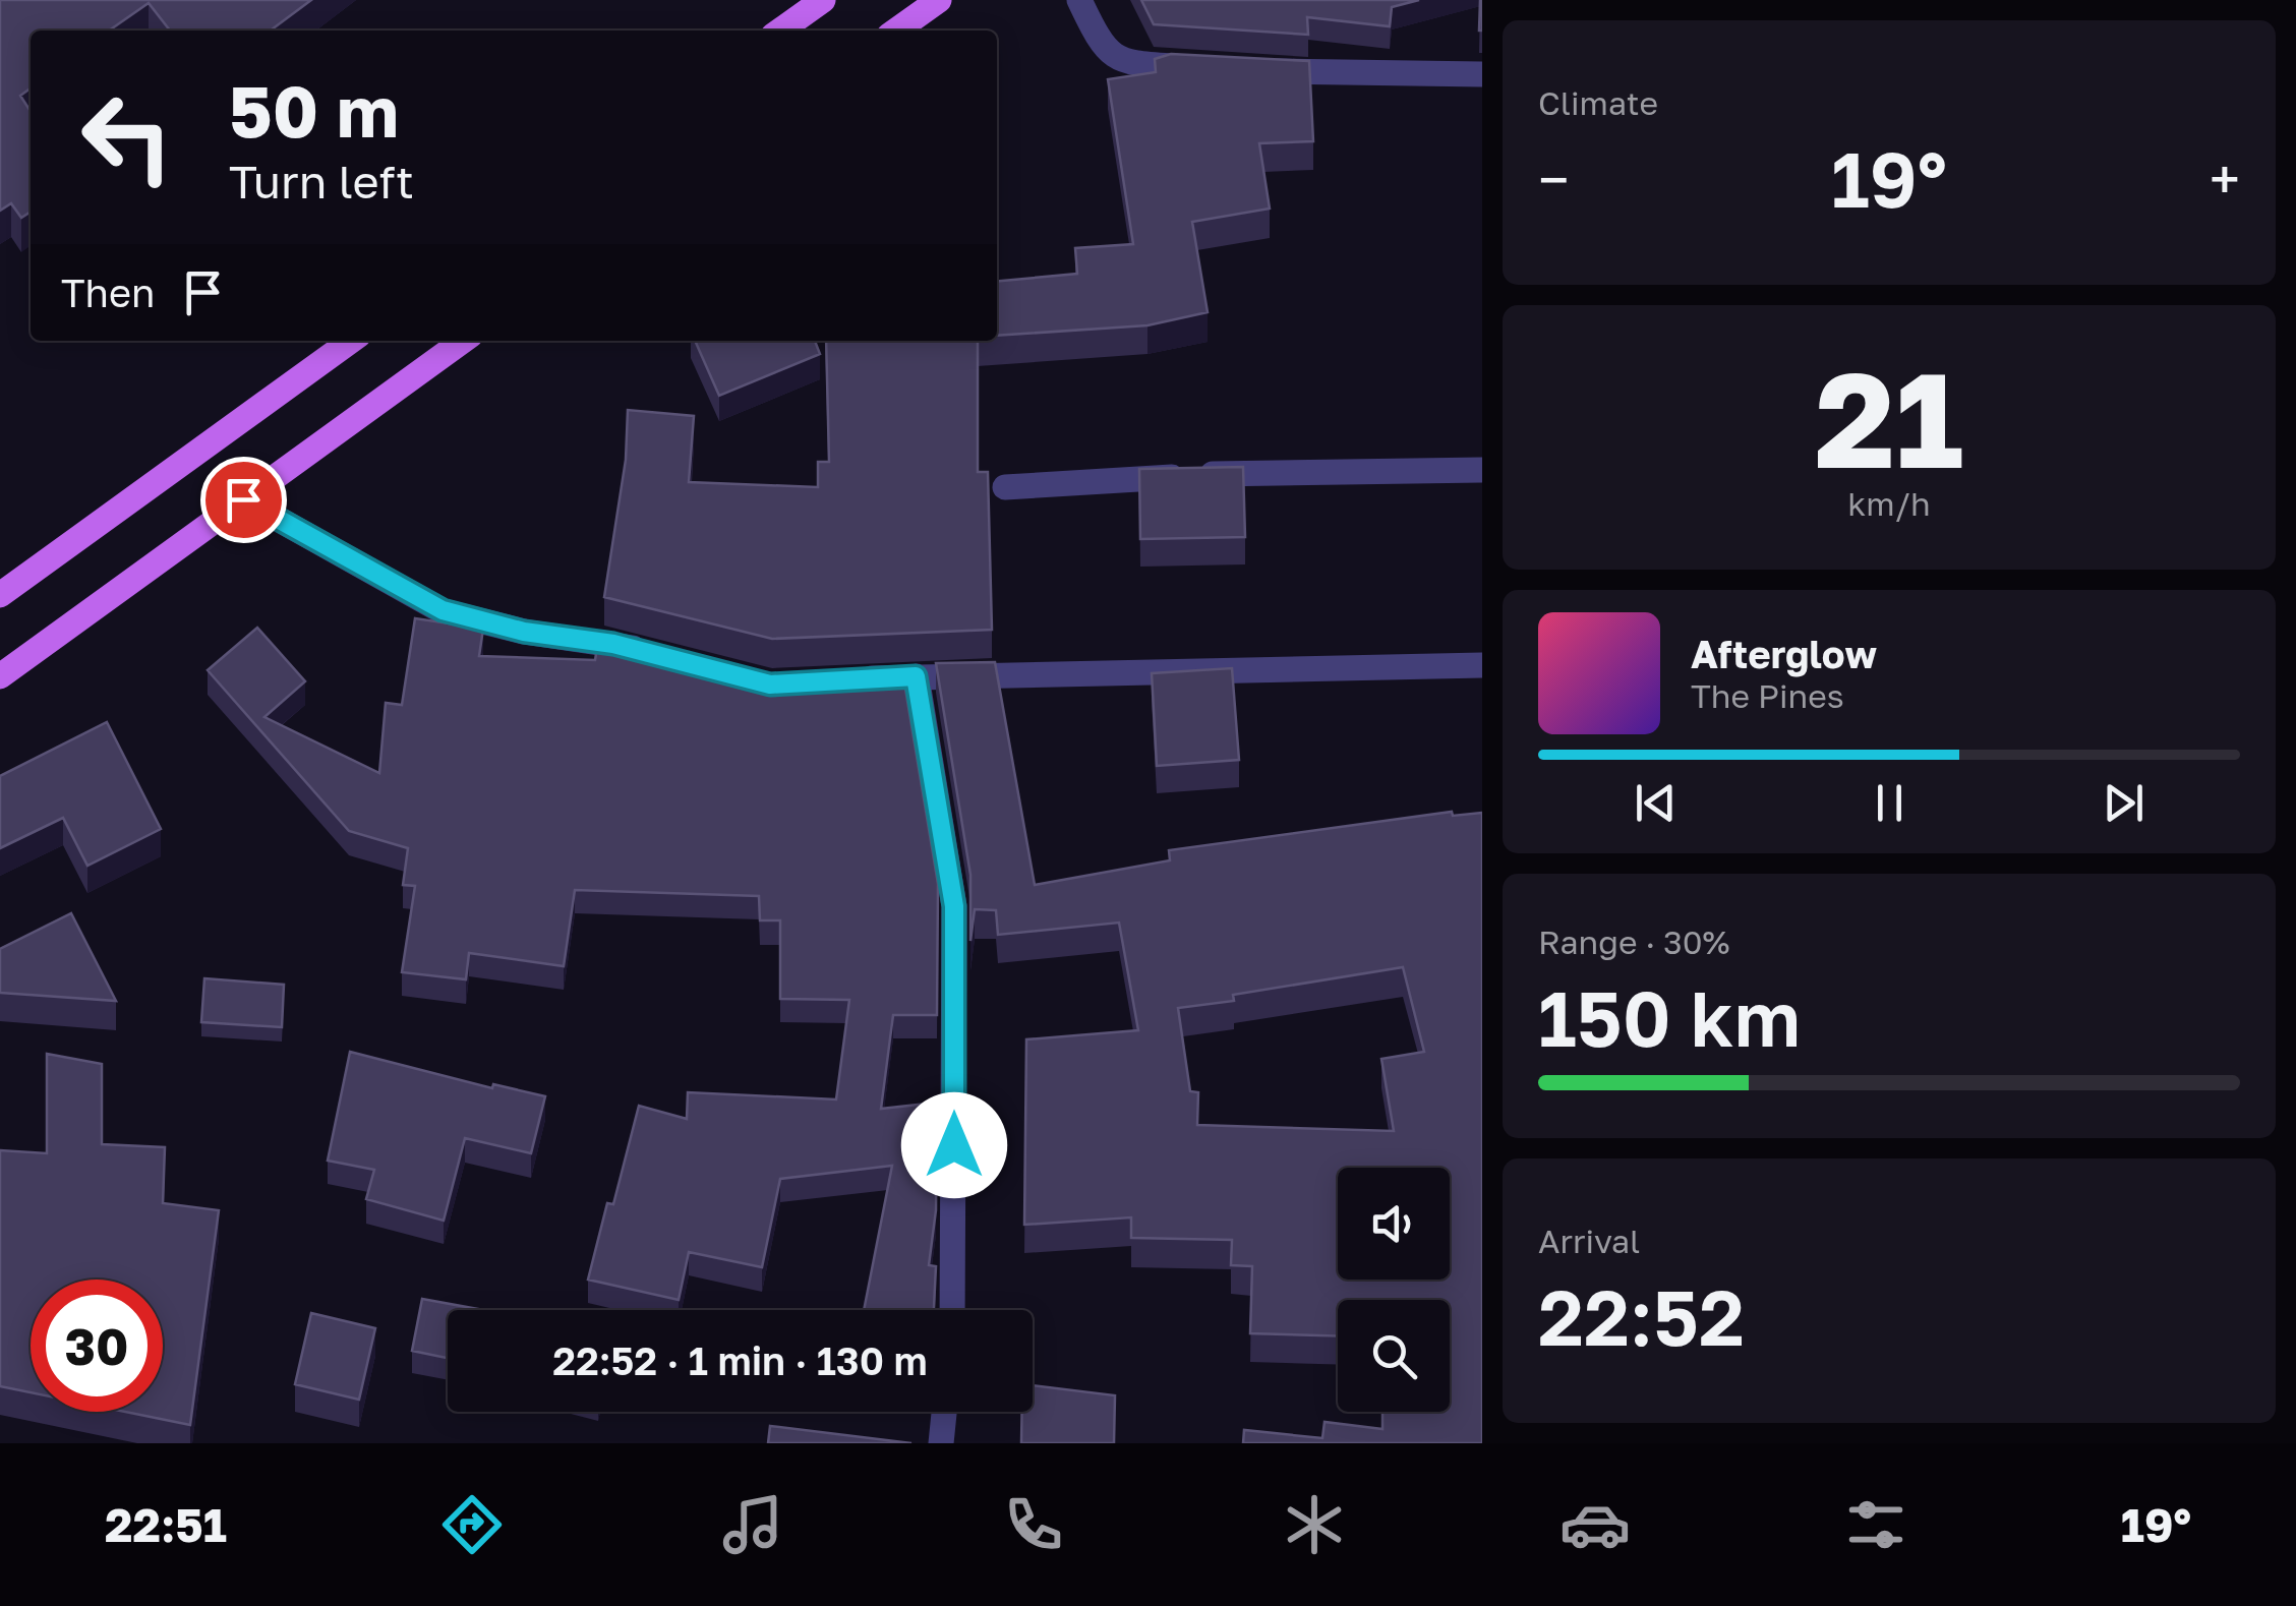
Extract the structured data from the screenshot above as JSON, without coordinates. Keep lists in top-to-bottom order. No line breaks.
{"page":{"tile":["Climate",["21","km/h"],["Range · 30%","150 km"],["Arrival","22:52"]],"turn":["50 m","Turn left"],"heat":["−","19°","+"],"then":"Then","song":["Afterglow","The Pines"],"limit":"30","trip":"22:52 · 1 min · 130 m","tabs":["22:51","19°"]}}
